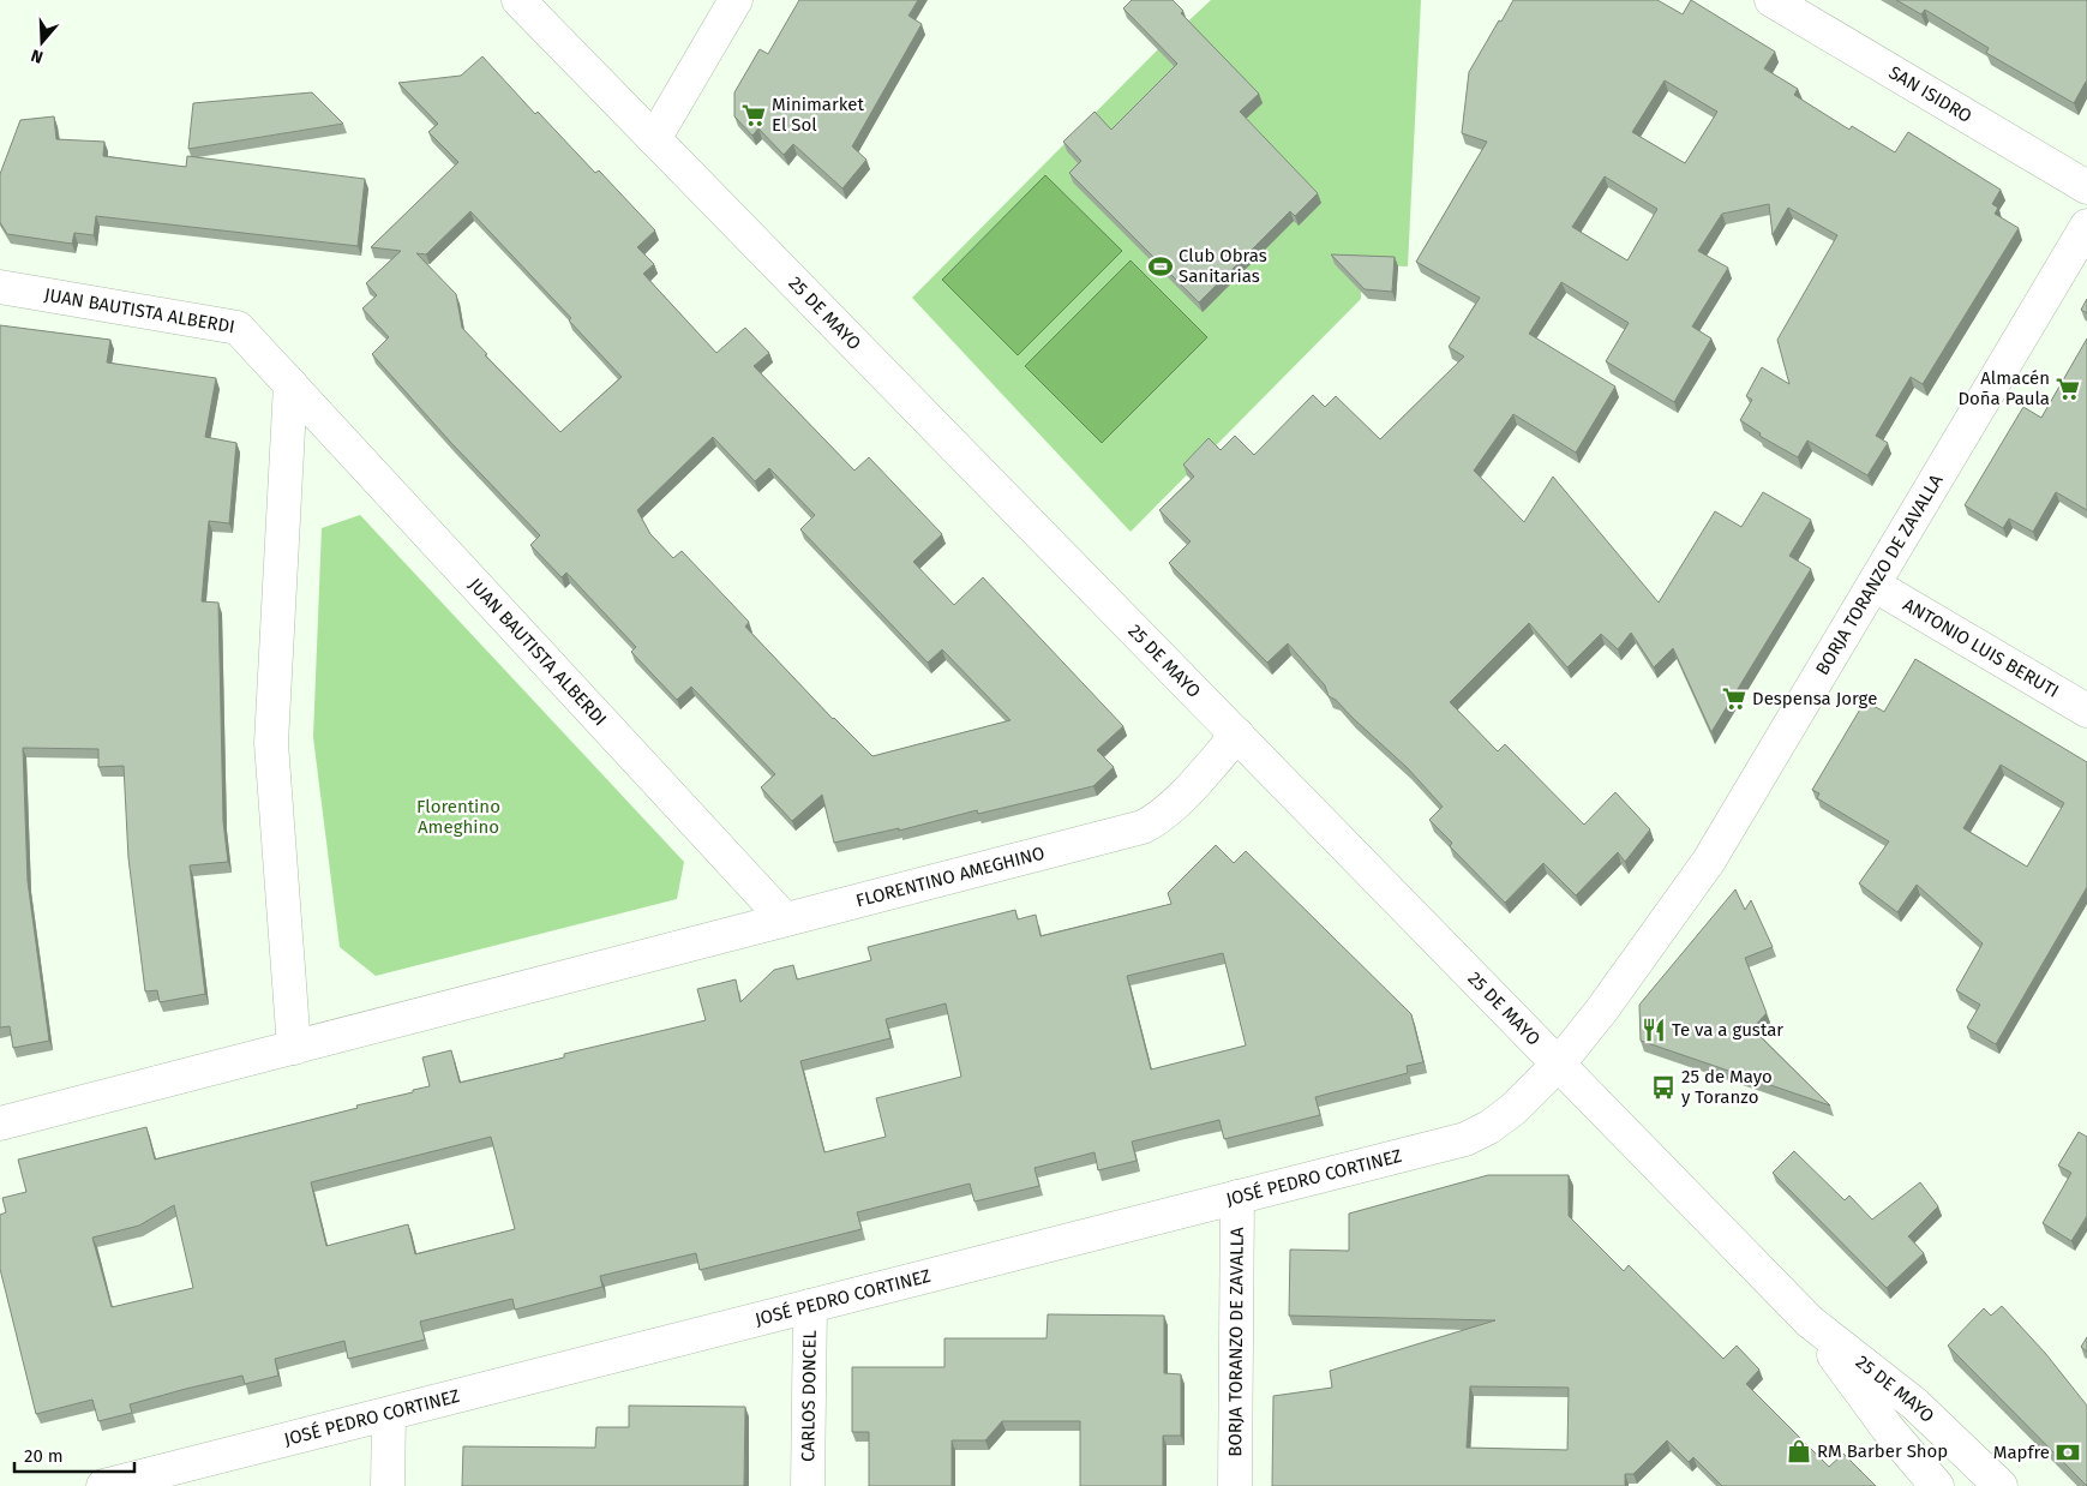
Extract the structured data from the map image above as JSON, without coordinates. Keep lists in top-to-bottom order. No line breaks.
{"streets":{"street":["SAN ISIDRO","JUAN BAUTISTA ALBERDI","25 DE MAYO","BORJA TORANZO DE ZAVALLA","ANTONIO LUIS BERUTI","FLORENTINO AMEGHINO","JOSÉ PEDRO CORTINEZ","CARLOS DONCEL"]},"crossings":[["JUAN BAUTISTA ALBERDI","FLORENTINO AMEGHINO"],["25 DE MAYO","BORJA TORANZO DE ZAVALLA"],["25 DE MAYO","FLORENTINO AMEGHINO"],["25 DE MAYO","JOSÉ PEDRO CORTINEZ"],["BORJA TORANZO DE ZAVALLA","ANTONIO LUIS BERUTI"],["BORJA TORANZO DE ZAVALLA","JOSÉ PEDRO CORTINEZ"],["JOSÉ PEDRO CORTINEZ","CARLOS DONCEL"]],"parks":["Florentino Ameghino"],"places":{"supermarket":["Minimarket El Sol","Almacén Doña Paula","Despensa Jorge"],"sports":["Club Obras Sanitarias"],"restaurant":["Te va a gustar"],"bus stop":["25 de Mayo y Toranzo"],"shop":["RM Barber Shop"],"bank":["Mapfre"]},"scale_bar":"20 m","north":"bottom"}
